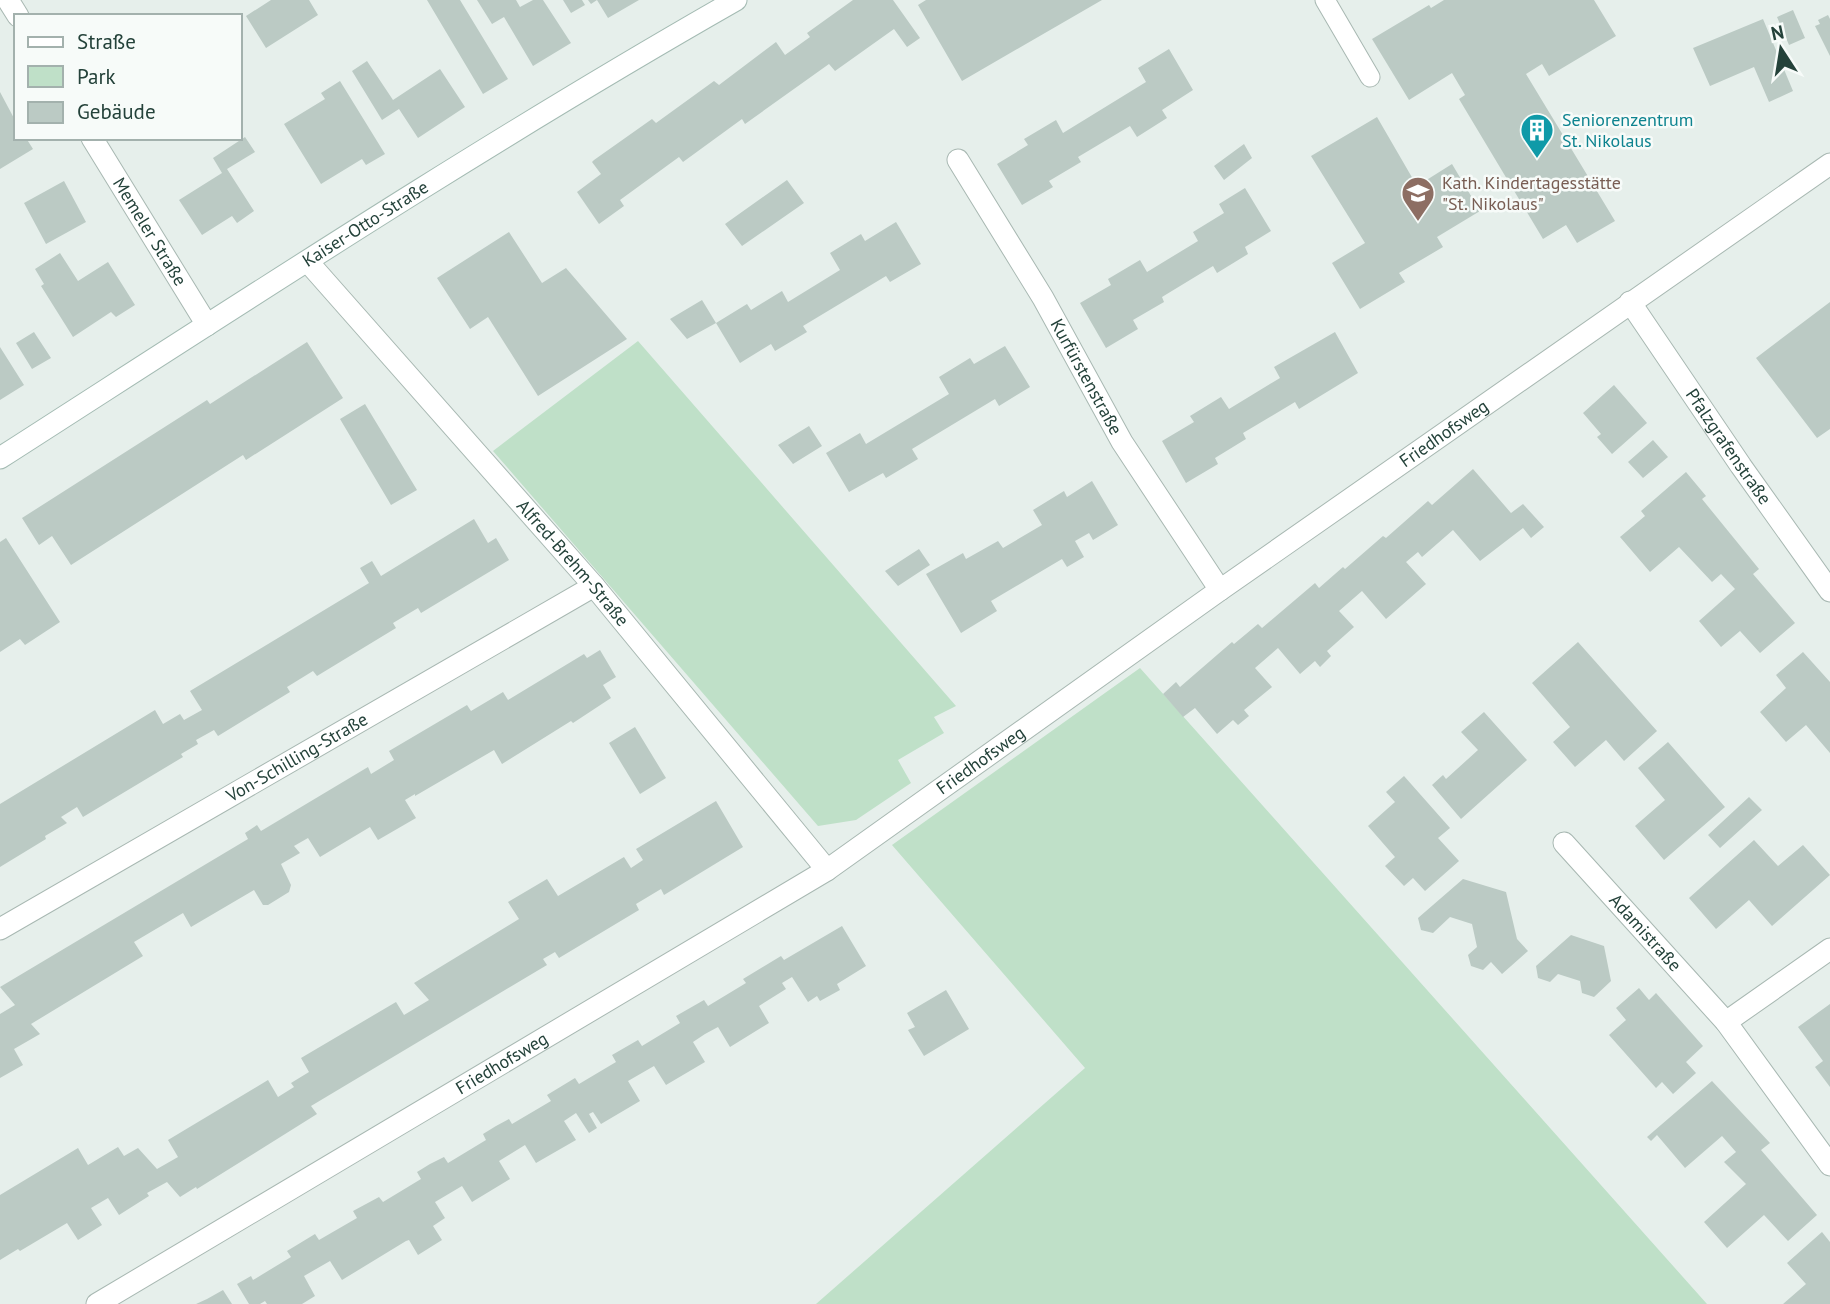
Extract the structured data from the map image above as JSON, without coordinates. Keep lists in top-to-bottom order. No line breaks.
{"streets":{"street":["Kaiser-Otto-Straße","Memeler Straße","Kurfürstenstraße","Friedhofsweg","Pfalzgrafenstraße","Alfred-Brehm-Straße","Von-Schilling-Straße","Adamistraße"]},"crossings":[["Kaiser-Otto-Straße","Memeler Straße"],["Kaiser-Otto-Straße","Alfred-Brehm-Straße"],["Kurfürstenstraße","Friedhofsweg"],["Friedhofsweg","Pfalzgrafenstraße"],["Friedhofsweg","Alfred-Brehm-Straße"],["Alfred-Brehm-Straße","Von-Schilling-Straße"]],"places":{"building":["Seniorenzentrum St. Nikolaus"],"school or university":["Kath. Kindertagesstätte \"St. Nikolaus\""]},"legend":["Straße","Park","Gebäude"],"north":"top"}
